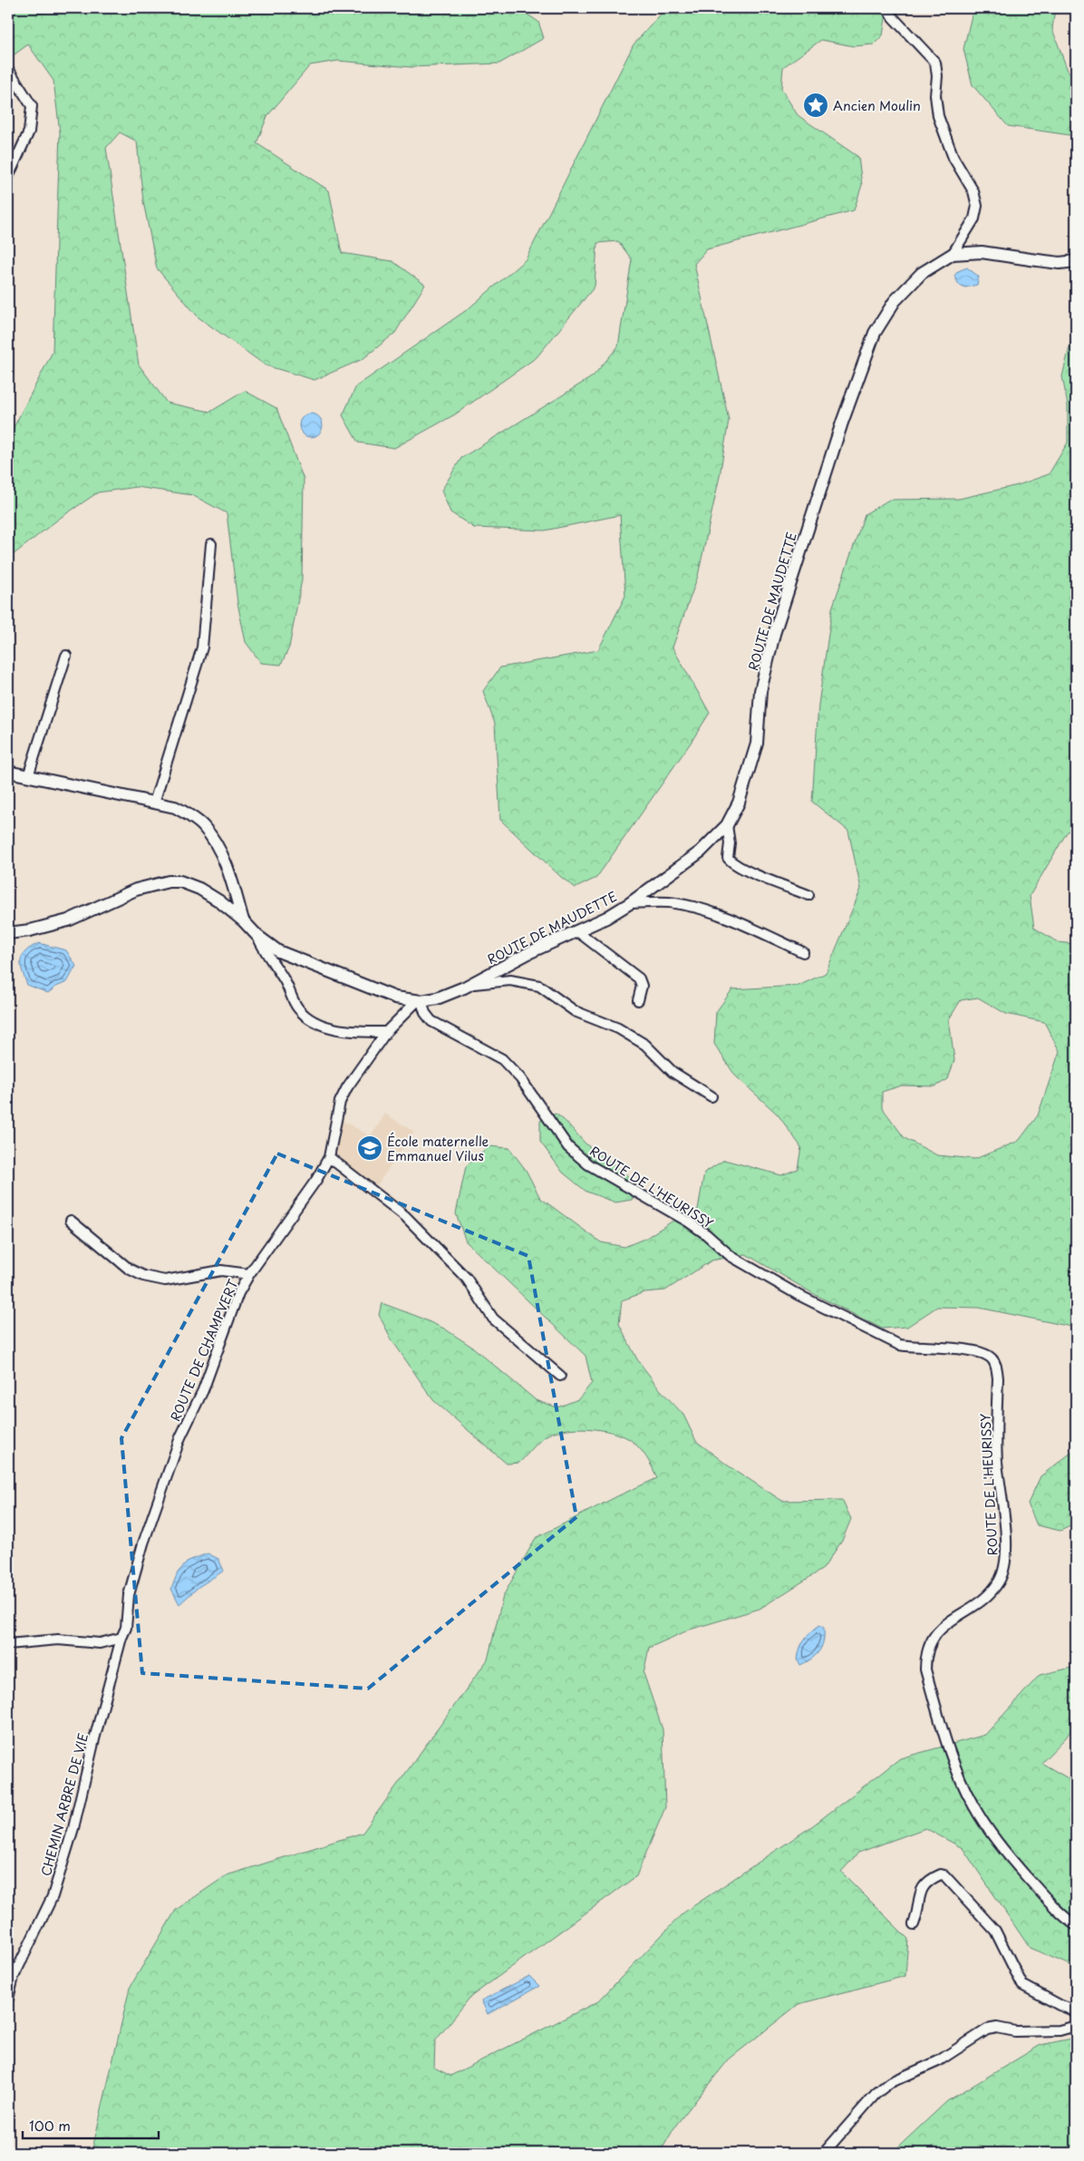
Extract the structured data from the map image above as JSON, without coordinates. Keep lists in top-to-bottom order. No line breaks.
{"streets":{"street":["ROUTE DE MAUDETTE","ROUTE DE L'HEURISSY","ROUTE DE CHAMPVERT","CHEMIN ARBRE DE VIE"]},"crossings":[["ROUTE DE MAUDETTE","ROUTE DE L'HEURISSY"],["ROUTE DE MAUDETTE","ROUTE DE CHAMPVERT"],["ROUTE DE L'HEURISSY","ROUTE DE CHAMPVERT"],["ROUTE DE CHAMPVERT","CHEMIN ARBRE DE VIE"]],"places":{"place":["Ancien Moulin"],"school or university":["École maternelle Emmanuel Vilus"]},"scale_bar":"100 m"}
